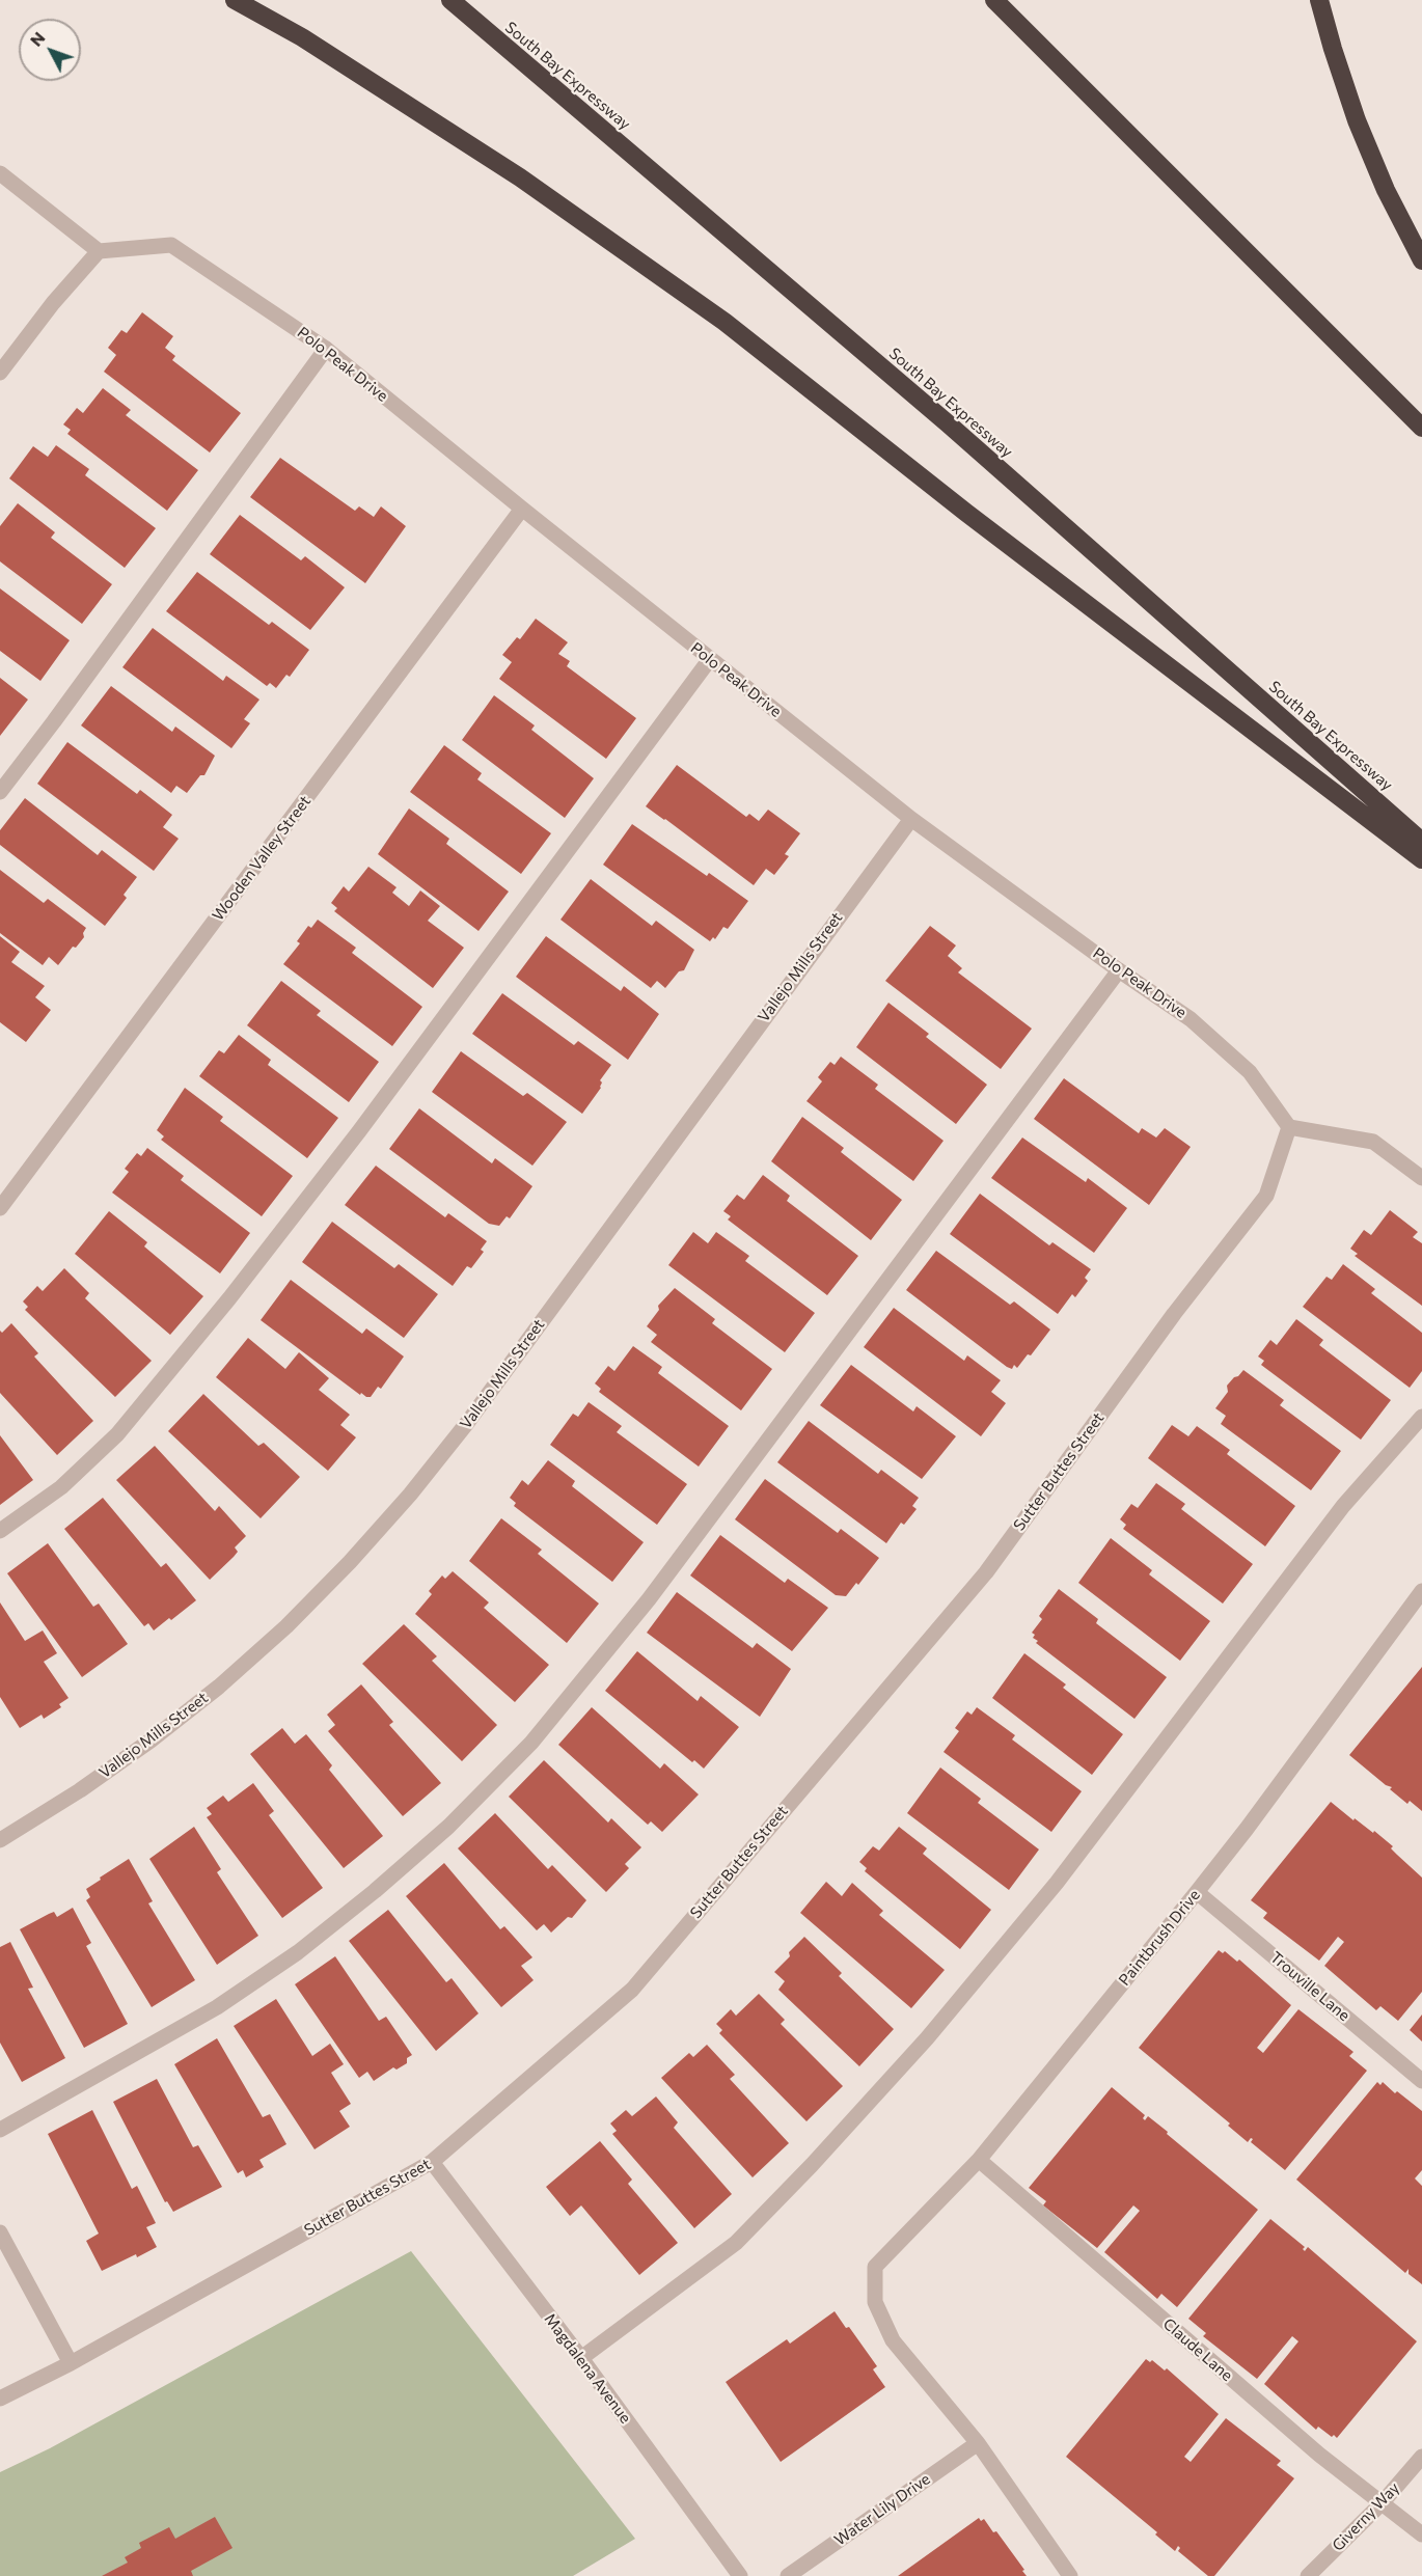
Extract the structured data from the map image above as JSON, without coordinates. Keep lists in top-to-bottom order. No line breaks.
{"streets":{"highway":["South Bay Expressway"],"street":["Polo Peak Drive","Wooden Valley Street","Vallejo Mills Street","Sutter Buttes Street","Paintbrush Drive","Trouville Lane","Claude Lane","Magdalena Avenue","Water Lily Drive","Giverny Way"]},"crossings":[["Polo Peak Drive","Wooden Valley Street"],["Polo Peak Drive","Vallejo Mills Street"],["Polo Peak Drive","Sutter Buttes Street"],["Sutter Buttes Street","Magdalena Avenue"],["Paintbrush Drive","Trouville Lane"],["Paintbrush Drive","Claude Lane"],["Paintbrush Drive","Water Lily Drive"],["Claude Lane","Giverny Way"]],"north":"top left"}
